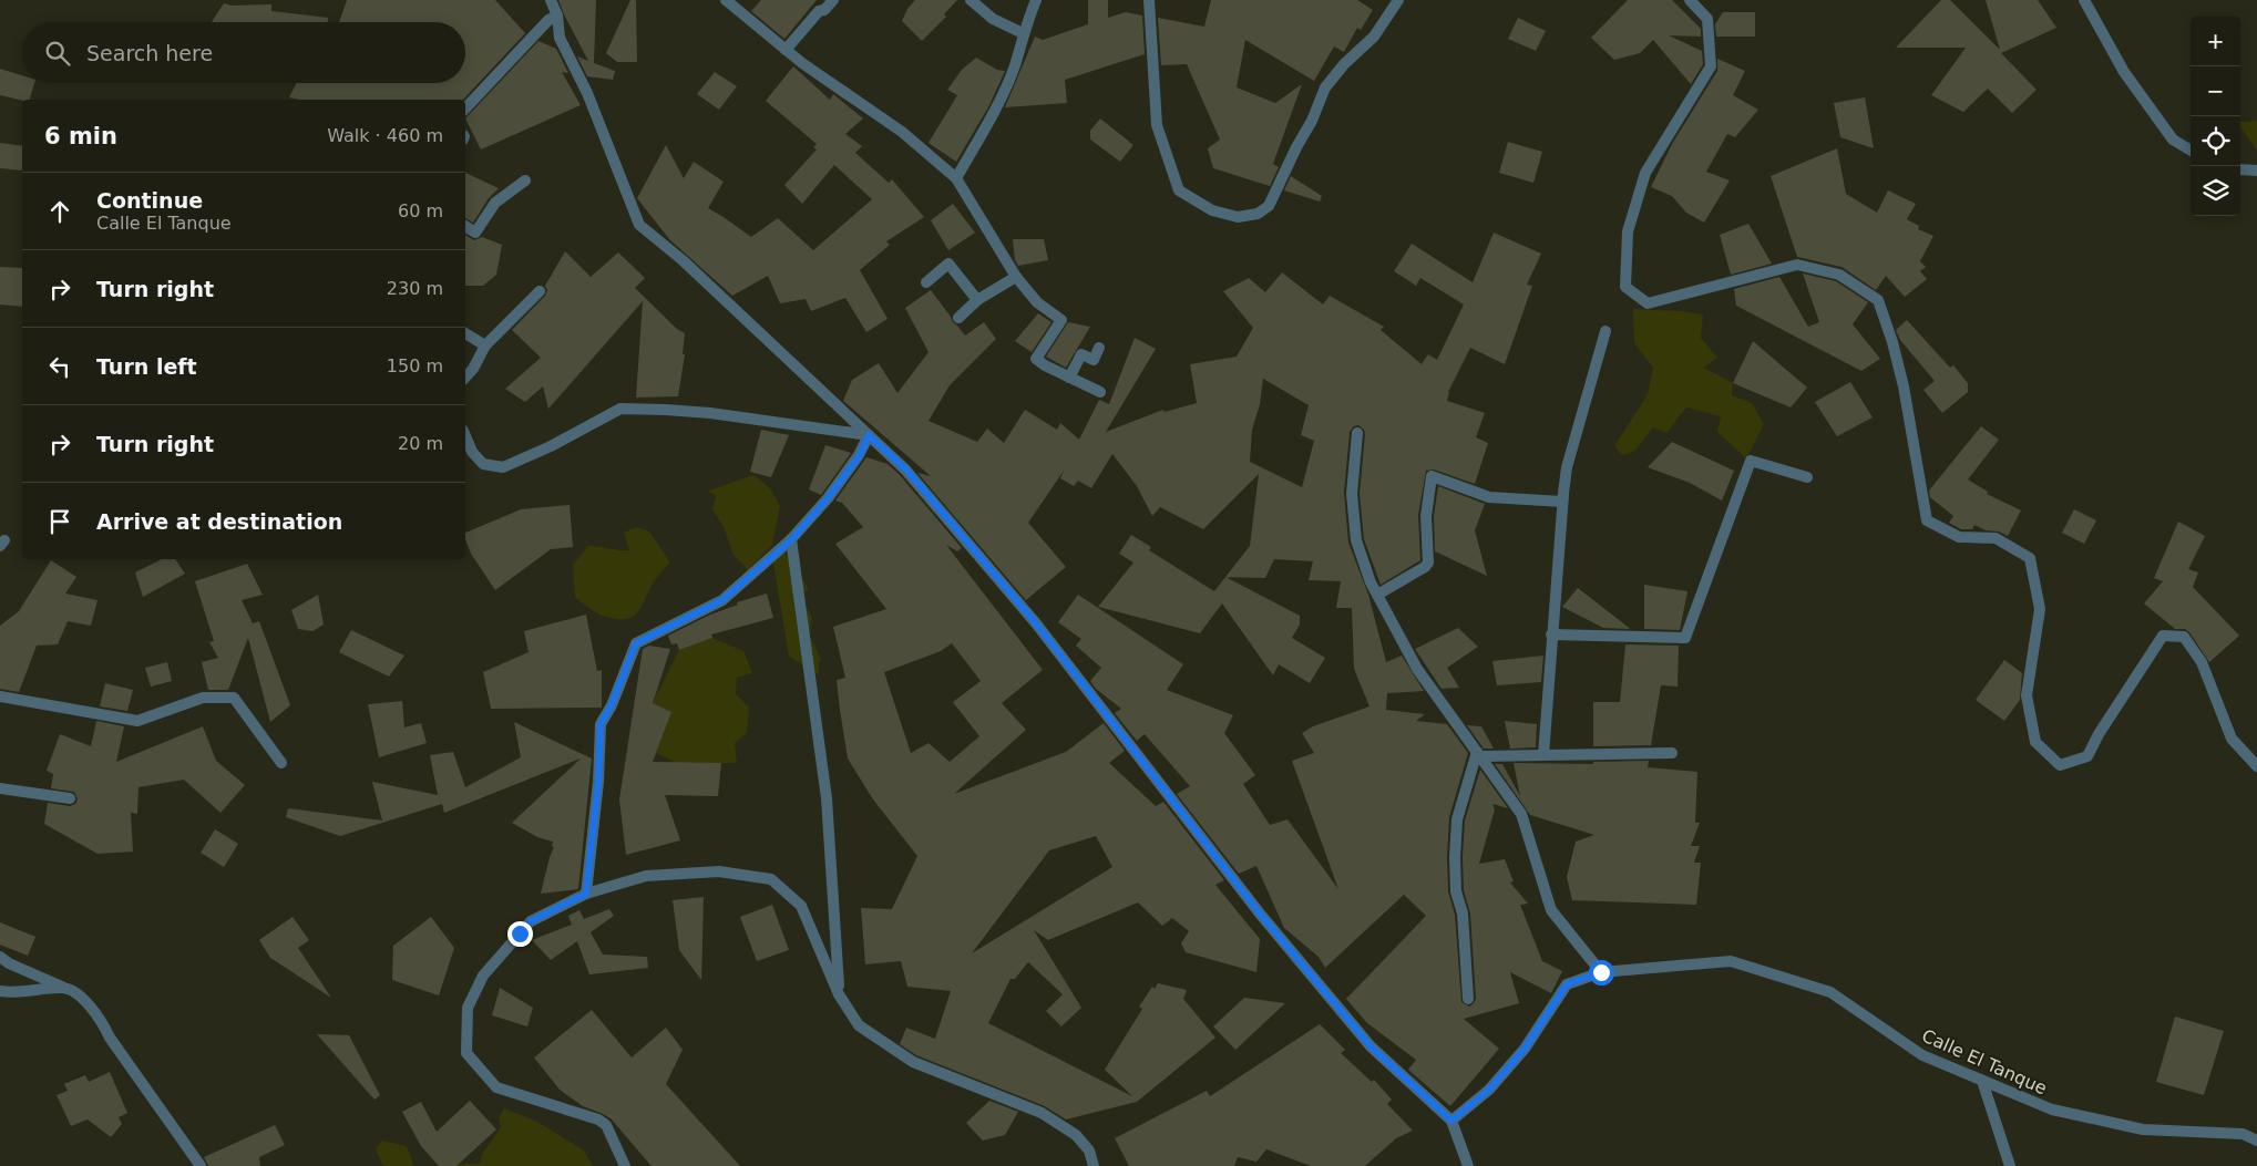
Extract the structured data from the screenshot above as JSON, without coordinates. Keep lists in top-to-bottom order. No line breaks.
{"streets":{"street":["Calle El Tanque"]},"page":{"map_buttons":["+","−"],"search":"Search here","heading":["6 min","Walk · 460 m"],"list":[["Continue","Calle El Tanque","60 m"],["Turn right","230 m"],["Turn left","150 m"],["Turn right","20 m"],"Arrive at destination"]}}
